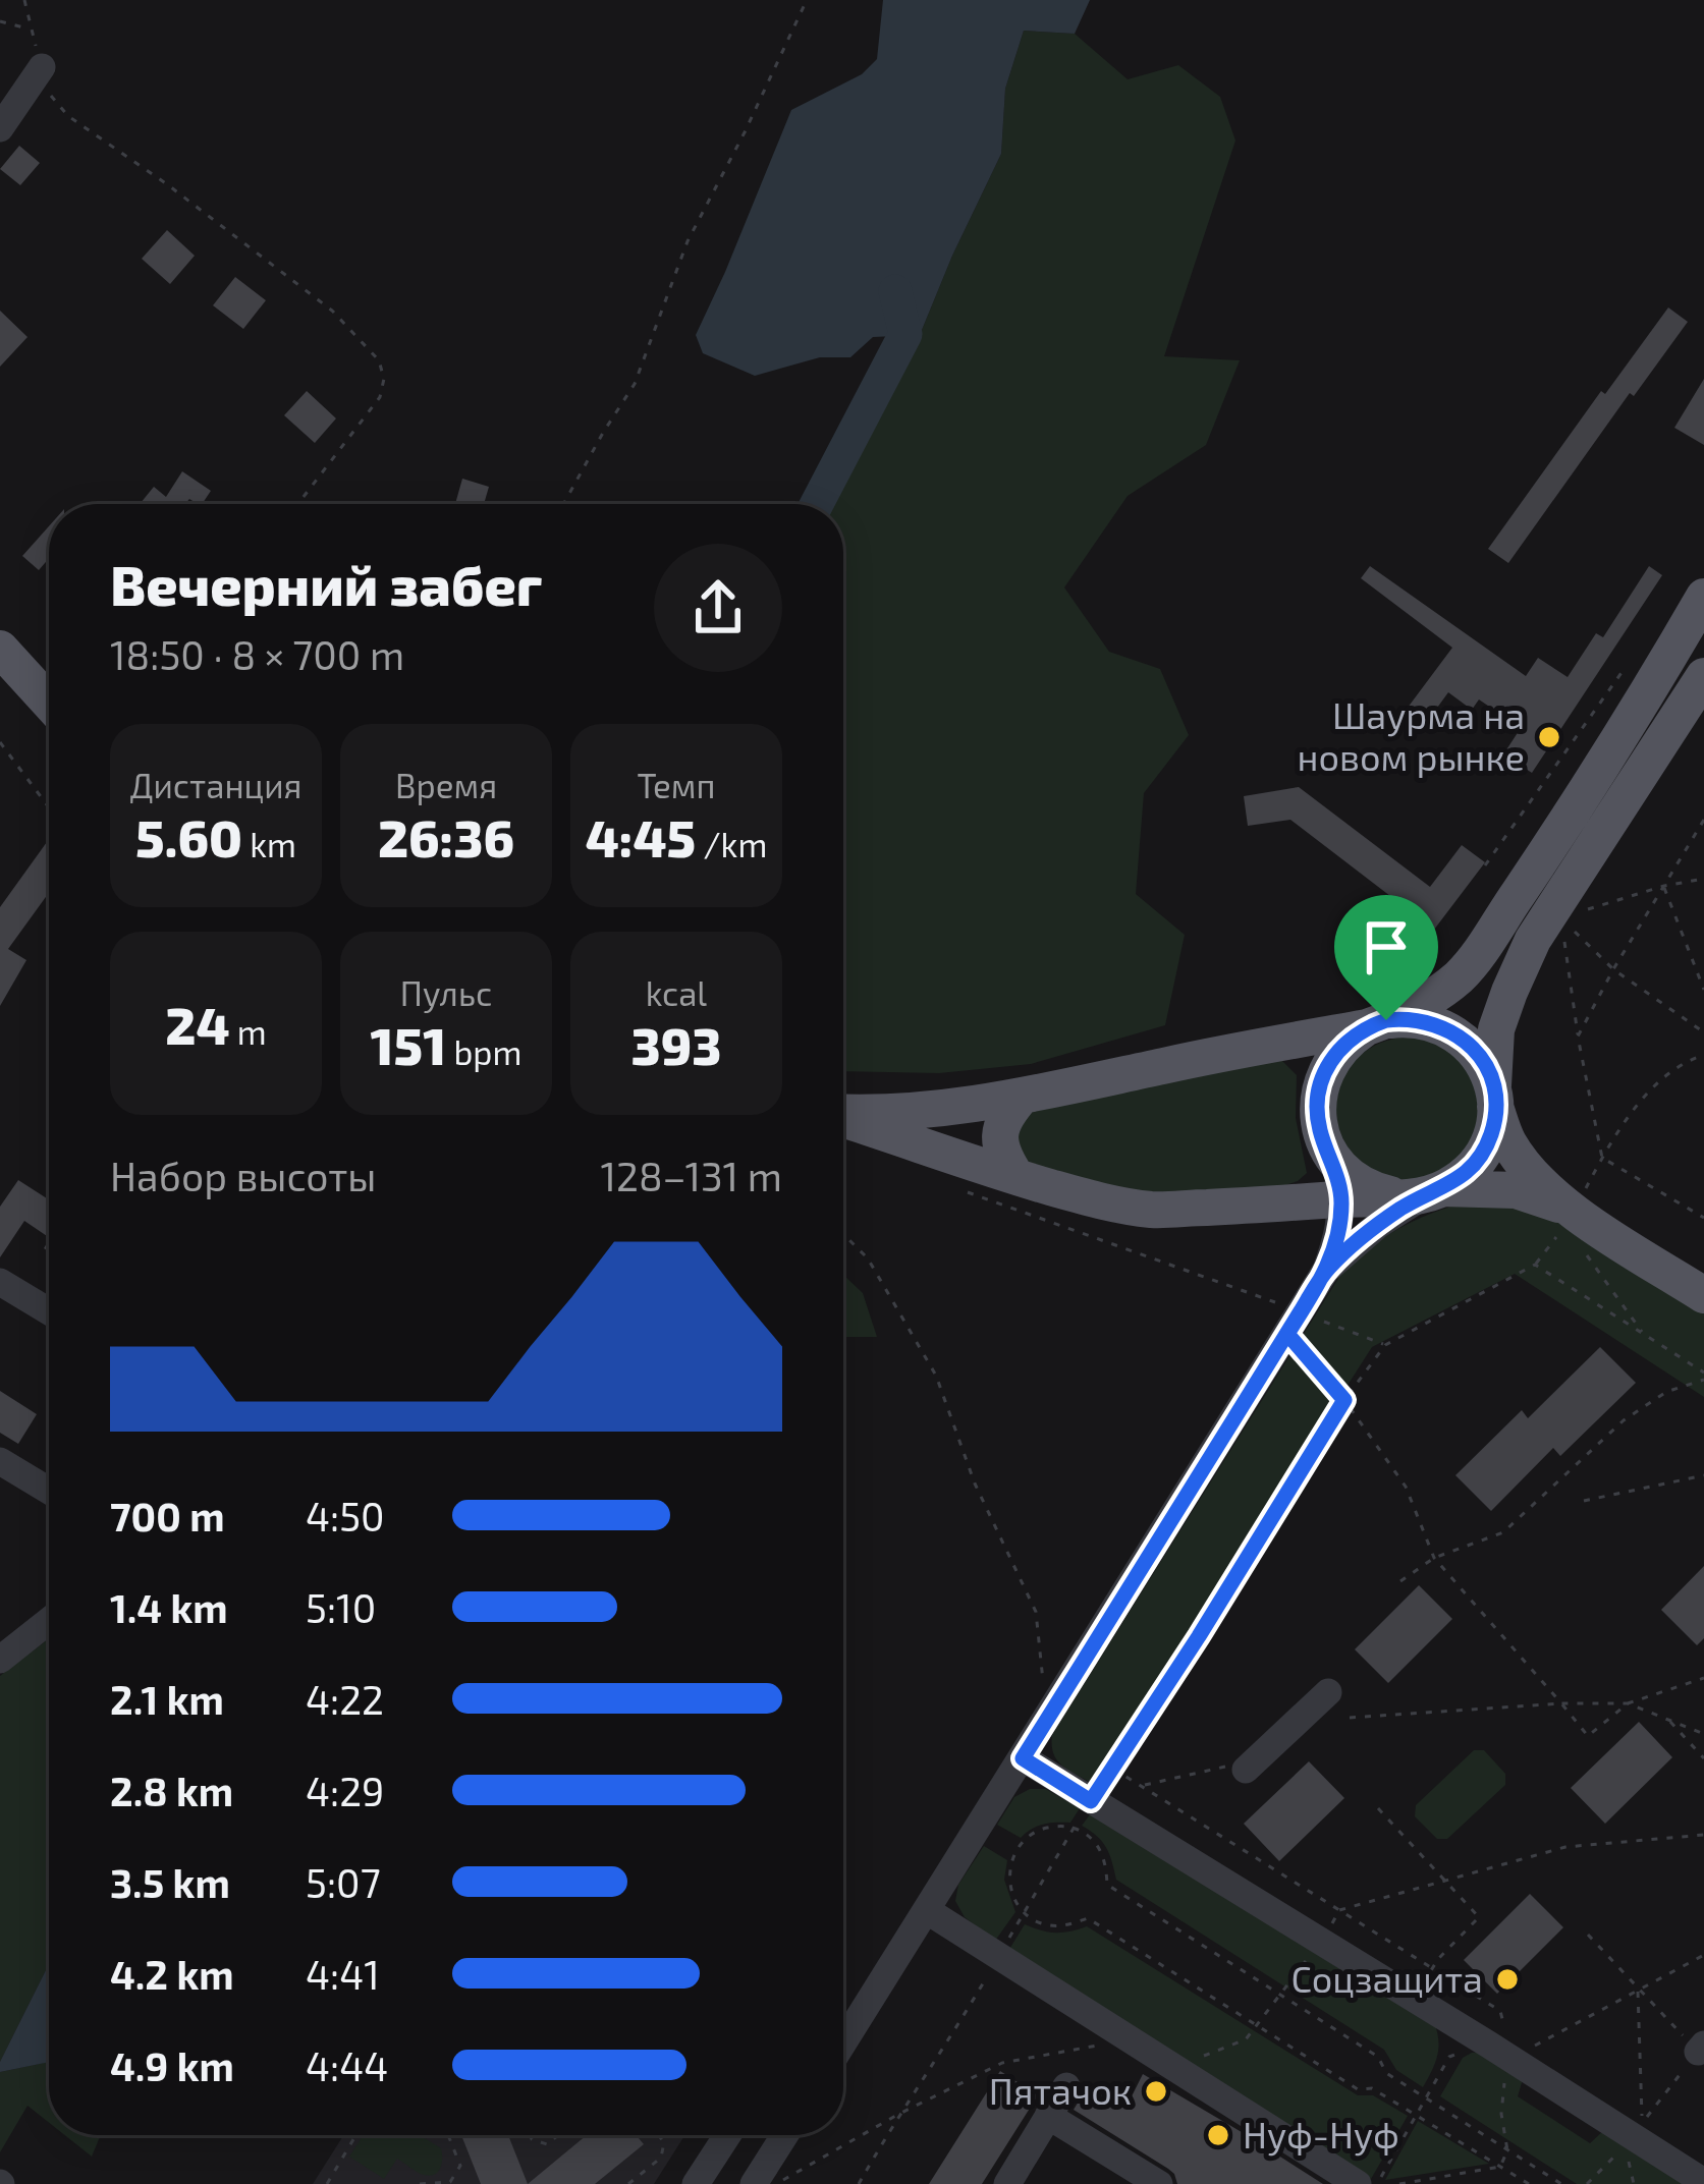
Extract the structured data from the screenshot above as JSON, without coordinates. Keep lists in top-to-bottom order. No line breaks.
{"places":["Шаурма на новом рынке","Соцзащита","Пятачок","Нуф-Нуф"],"page":{"heading":["Вечерний забег","18:50 · 8 × 700 m"],"stats":[["Дистанция","5.60 km"],["Время","26:36"],["Темп","4:45 /km"],["24 m"],["Пульс","151 bpm"],["kcal","393"]],"chart":["Набор высоты","128–131 m"],"list":[{"name":"700 m","note":"4:50"},{"name":"1.4 km","note":"5:10"},{"name":"2.1 km","note":"4:22"},{"name":"2.8 km","note":"4:29"},{"name":"3.5 km","note":"5:07"},{"name":"4.2 km","note":"4:41"},{"name":"4.9 km","note":"4:44"}]}}
